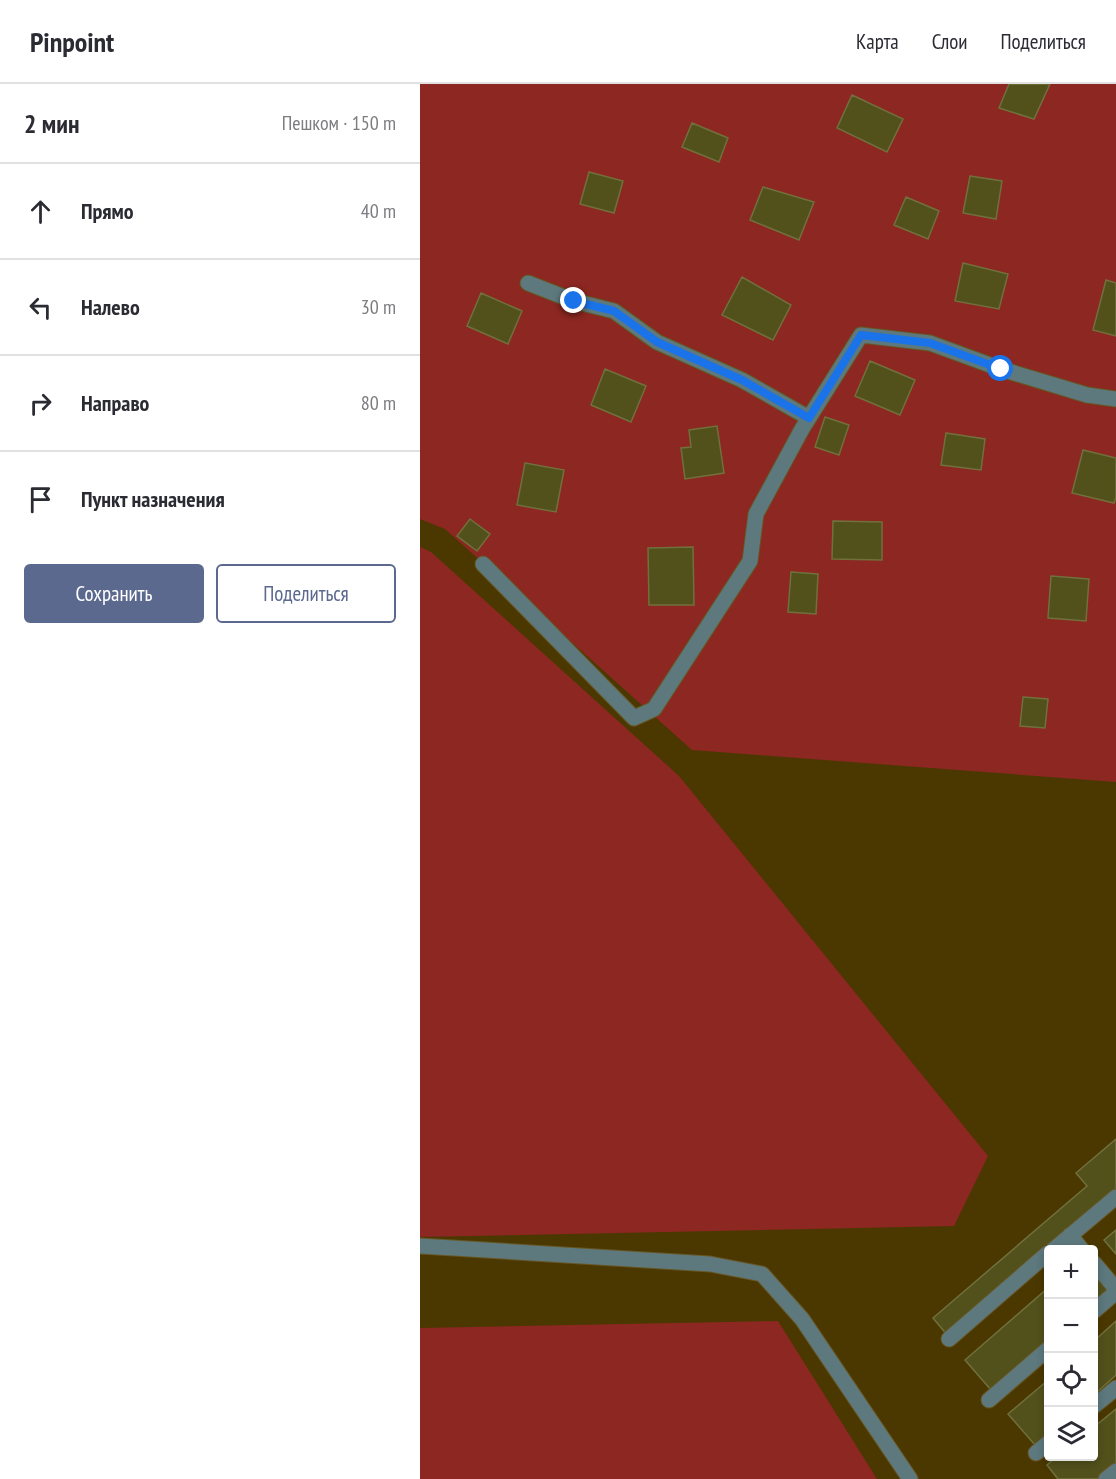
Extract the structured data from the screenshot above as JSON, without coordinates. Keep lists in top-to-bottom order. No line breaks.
{"page":{"header":"Pinpoint","nav":["Карта","Слои","Поделиться"],"heading":["2 мин","Пешком · 150 m"],"list":[["Прямо","40 m"],["Налево","30 m"],["Направо","80 m"],"Пункт назначения"],"buttons":["Сохранить","Поделиться"],"map_buttons":["+","−"]}}
